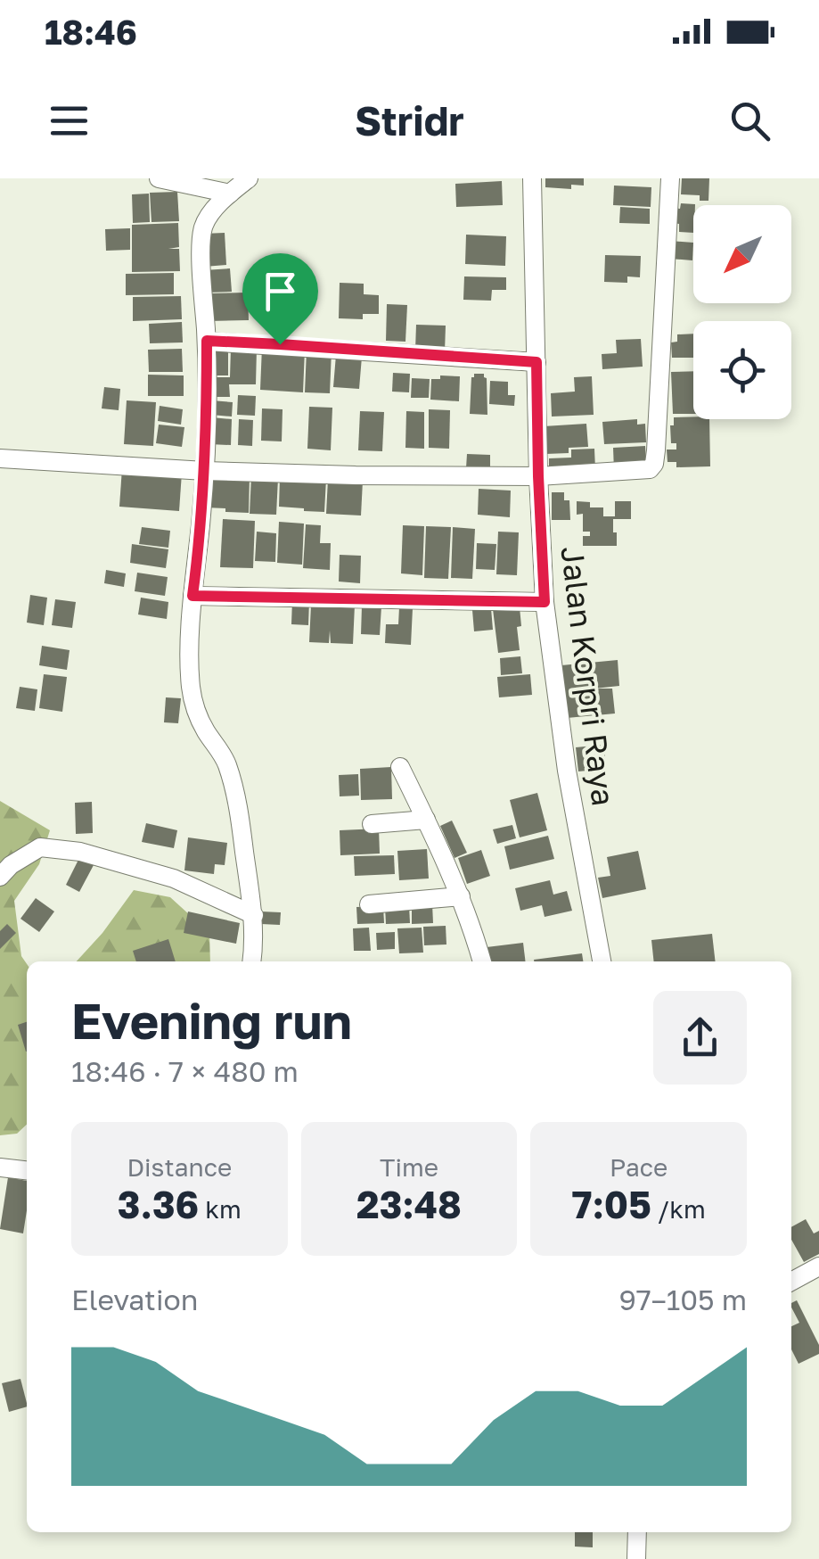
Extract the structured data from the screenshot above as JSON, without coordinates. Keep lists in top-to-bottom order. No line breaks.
{"streets":{"street":["Jalan Korpri Raya"]},"north":"bottom left","page":{"status":"18:46","header":"Stridr","heading":["Evening run","18:46 · 7 × 480 m"],"stats":[["Distance","3.36 km"],["Time","23:48"],["Pace","7:05 /km"]],"chart":["Elevation","97–105 m"]}}
